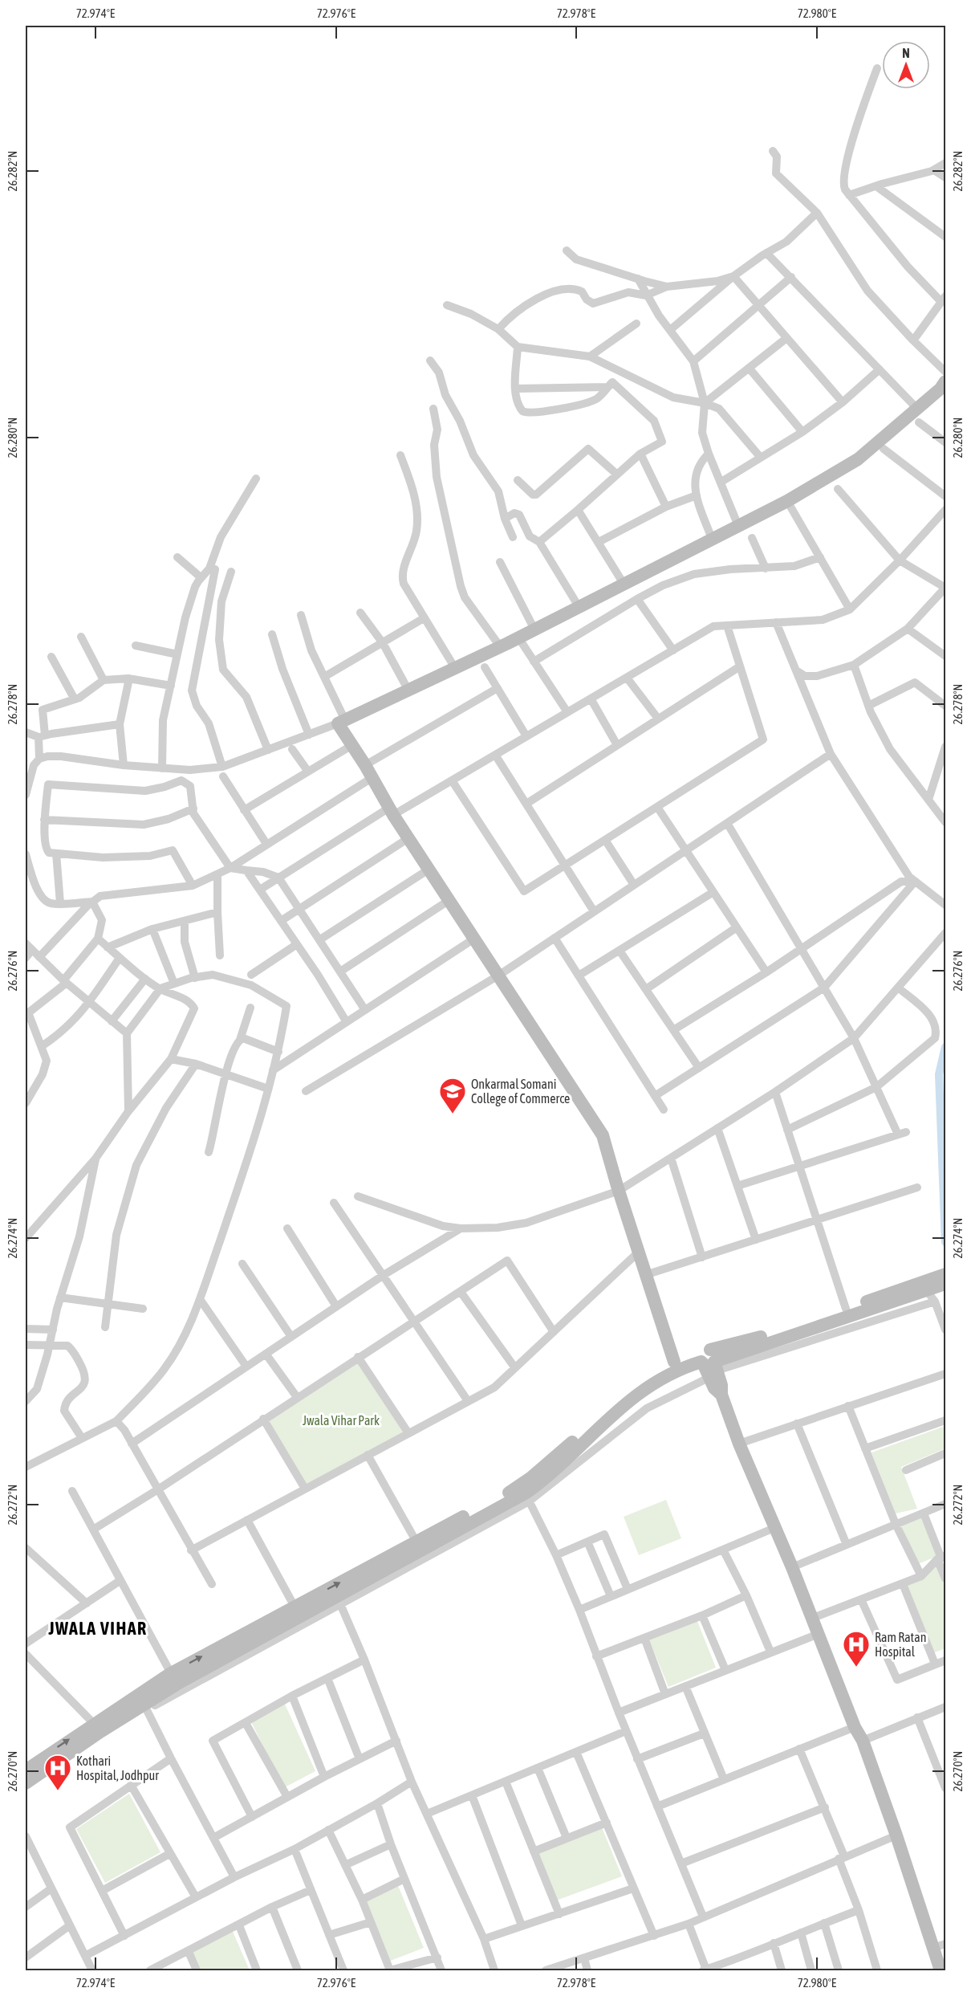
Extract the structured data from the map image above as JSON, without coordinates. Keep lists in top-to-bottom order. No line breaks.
{"districts":["JWALA VIHAR"],"parks":["Jwala Vihar Park"],"places":{"school or university":["Onkarmal Somani College of Commerce"],"hospital":["Ram Ratan Hospital","Kothari Hospital, Jodhpur"]},"north":"top","coordinates":["72.974°E","72.976°E","72.978°E","72.980°E","26.282°N","26.280°N","26.278°N","26.276°N","26.274°N","26.272°N","26.270°N"]}
